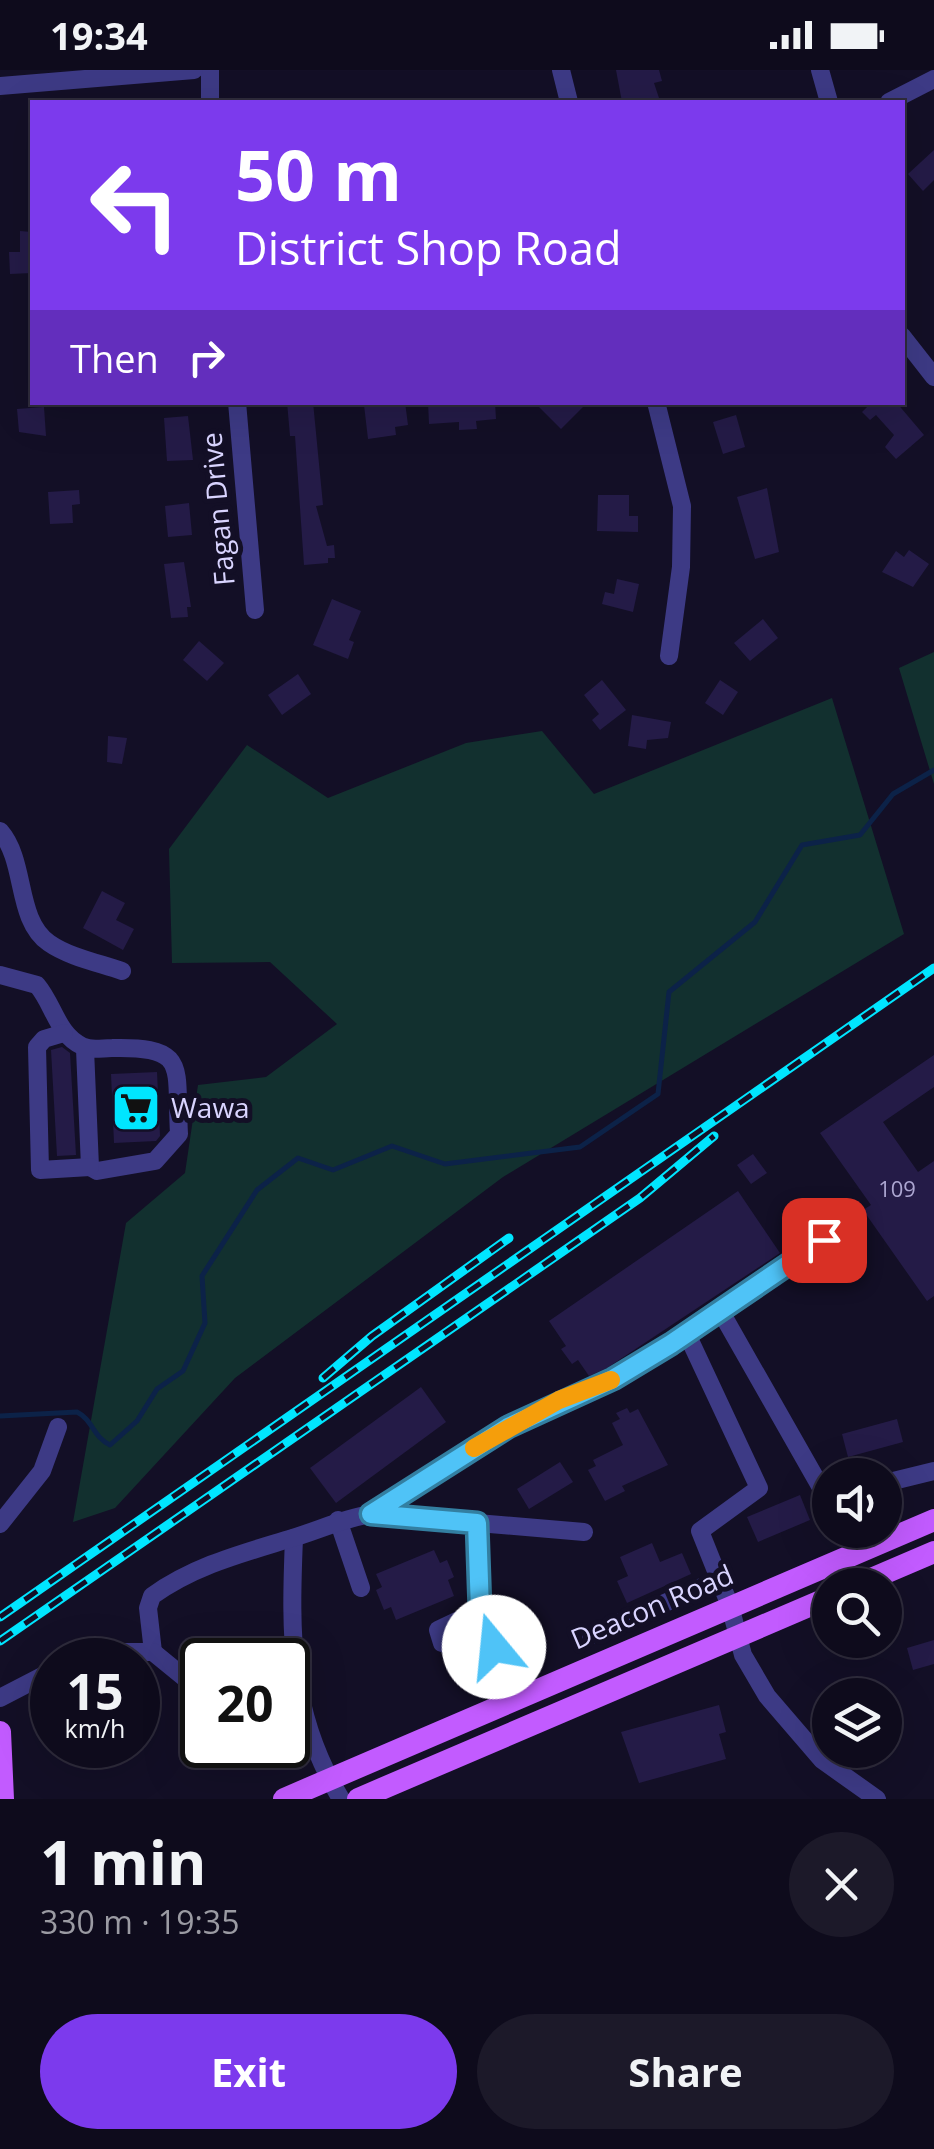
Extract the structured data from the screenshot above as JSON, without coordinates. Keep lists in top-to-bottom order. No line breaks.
{"streets":{"main road":["Deacon Road"],"street":["Fagan Drive"]},"places":{"supermarket":["Wawa"]},"house_numbers":["109"],"page":{"status":"19:34","turn":["50 m","District Shop Road"],"then":"Then","speed":"15 km/h","limit":"20","heading":["1 min","330 m · 19:35"],"buttons":["Exit","Share"]}}
